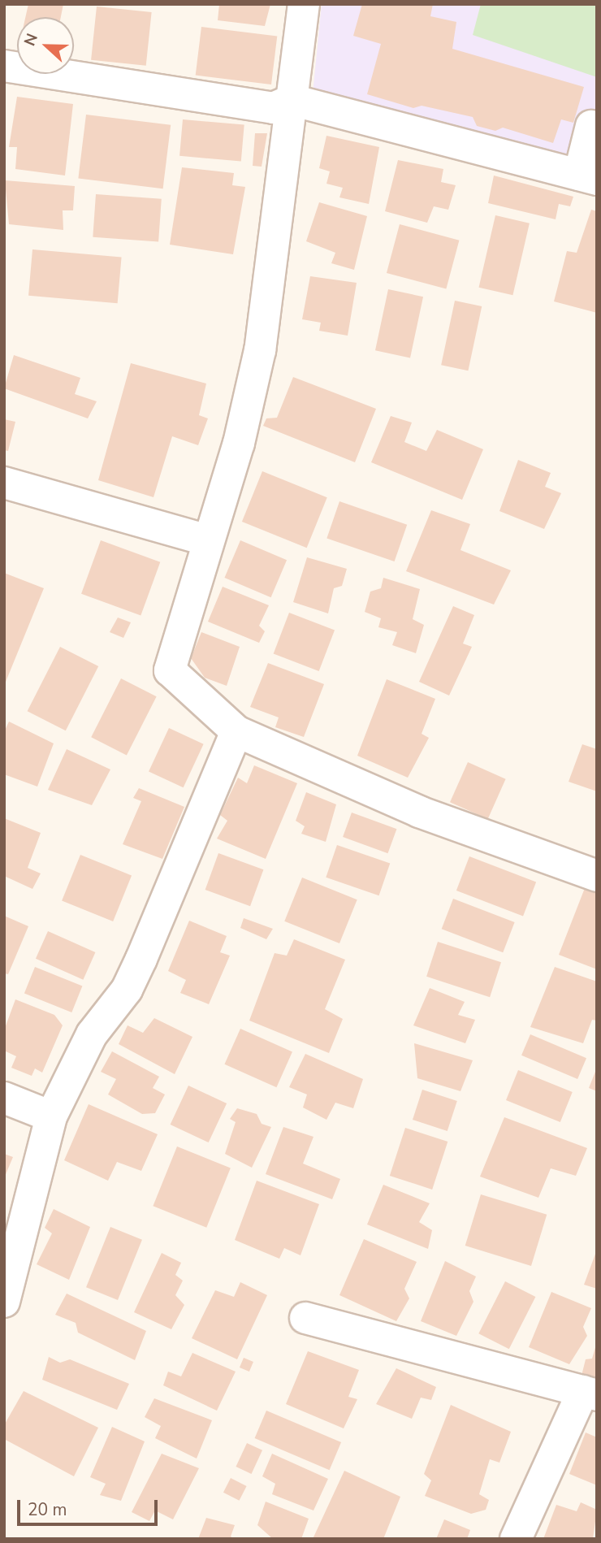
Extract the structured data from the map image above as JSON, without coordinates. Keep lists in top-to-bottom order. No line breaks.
{"scale_bar":"20 m","north":"left"}
